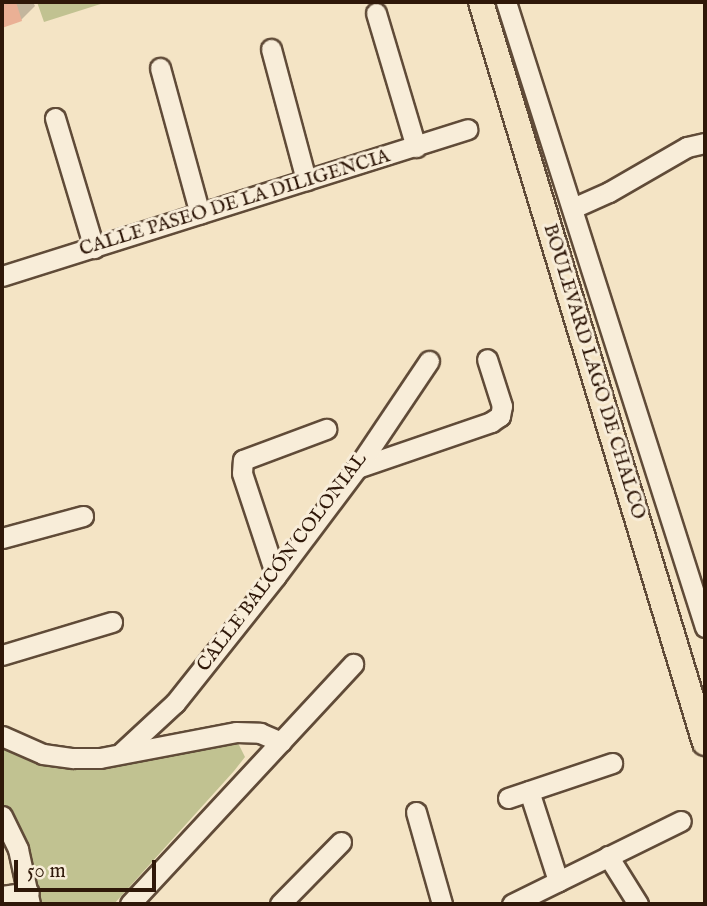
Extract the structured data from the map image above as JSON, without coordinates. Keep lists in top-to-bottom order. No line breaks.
{"streets":{"main road":["BOULEVARD LAGO DE CHALCO"],"street":["CALLE PASEO DE LA DILIGENCIA","CALLE BALCÓN COLONIAL"]},"scale_bar":"50 m"}
